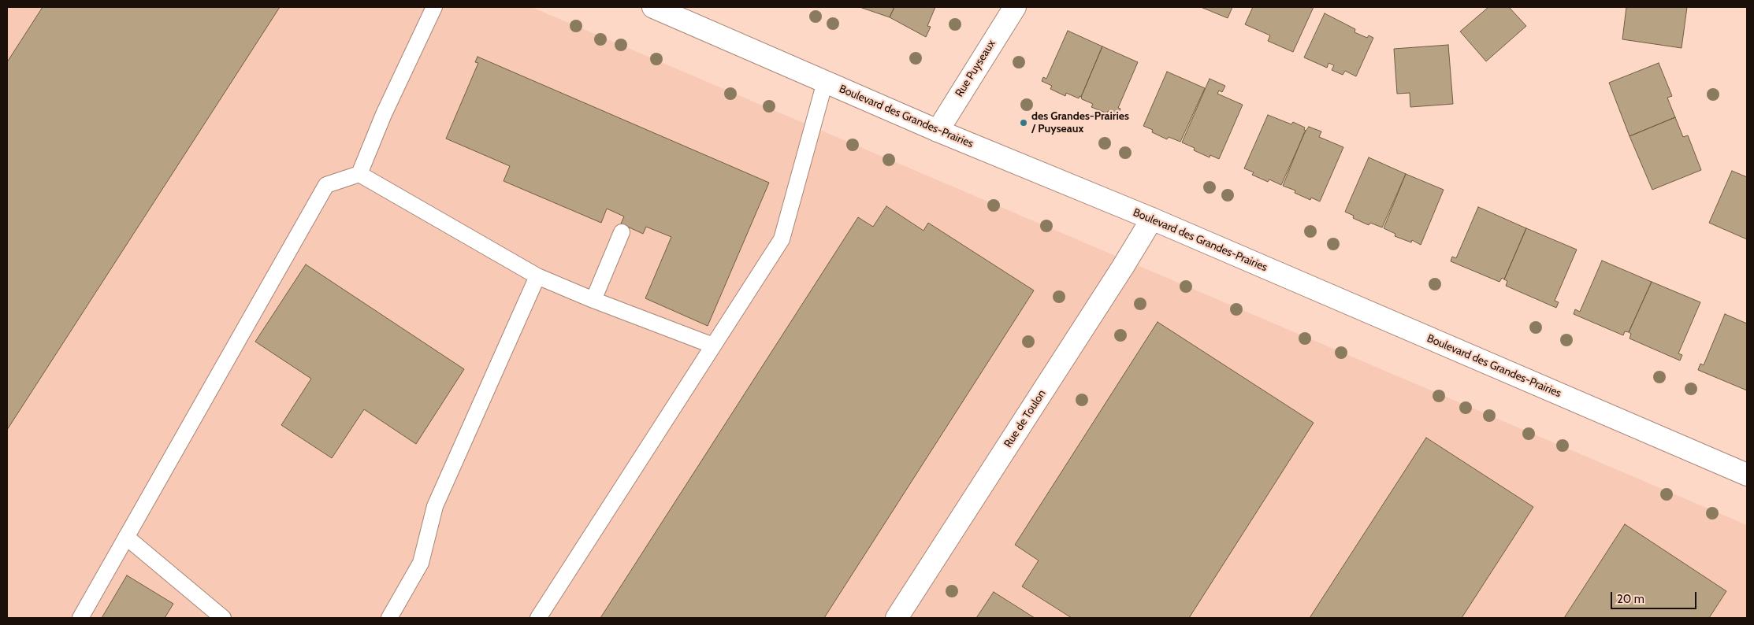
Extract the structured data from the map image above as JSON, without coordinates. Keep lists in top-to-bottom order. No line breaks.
{"streets":{"main road":["Rue Puyseaux","Boulevard des Grandes-Prairies","Rue de Toulon"]},"crossings":[["Rue Puyseaux","Boulevard des Grandes-Prairies"],["Boulevard des Grandes-Prairies","Rue de Toulon"]],"places":["des Grandes-Prairies / Puyseaux"],"scale_bar":"20 m"}
